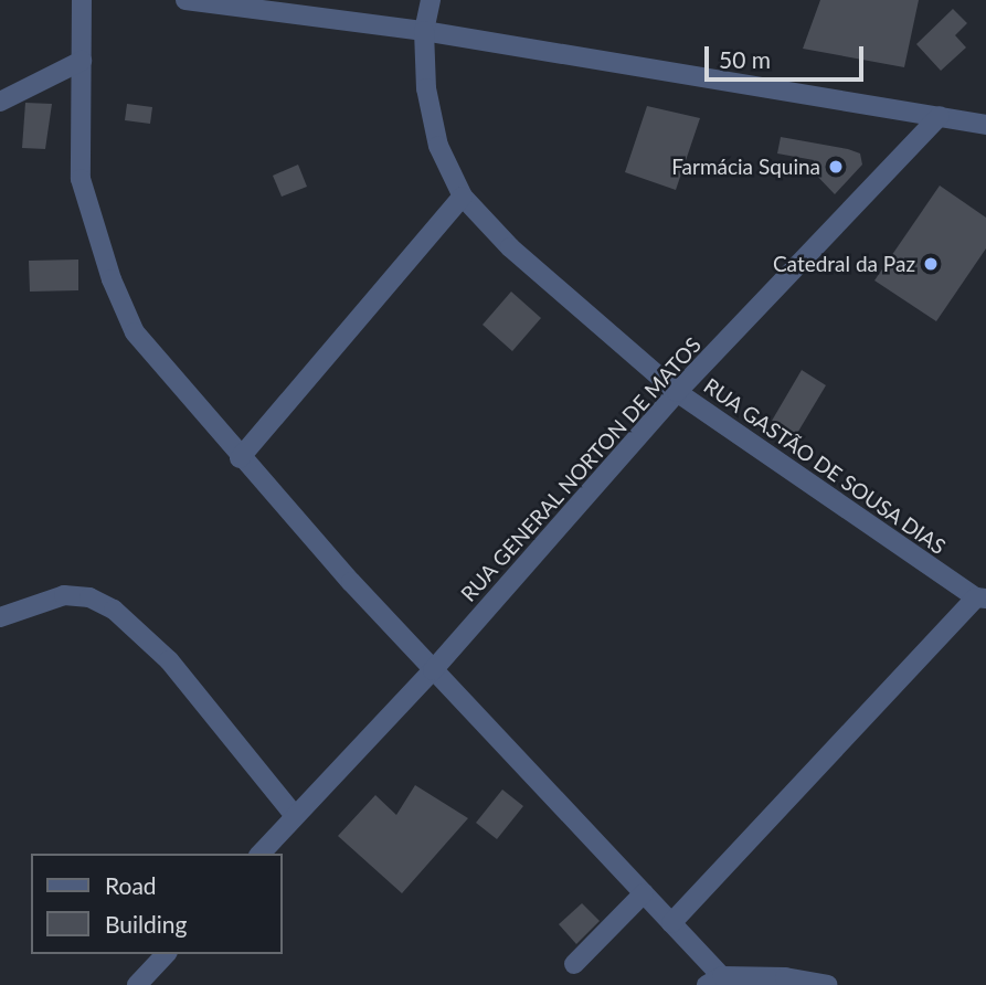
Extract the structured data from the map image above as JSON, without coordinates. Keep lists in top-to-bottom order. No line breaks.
{"streets":{"street":["RUA GASTÃO DE SOUSA DIAS","RUA GENERAL NORTON DE MATOS"]},"crossings":[["RUA GASTÃO DE SOUSA DIAS","RUA GENERAL NORTON DE MATOS"]],"places":["Farmácia Squina","Catedral da Paz"],"legend":["Road","Building"],"scale_bar":"50 m"}
